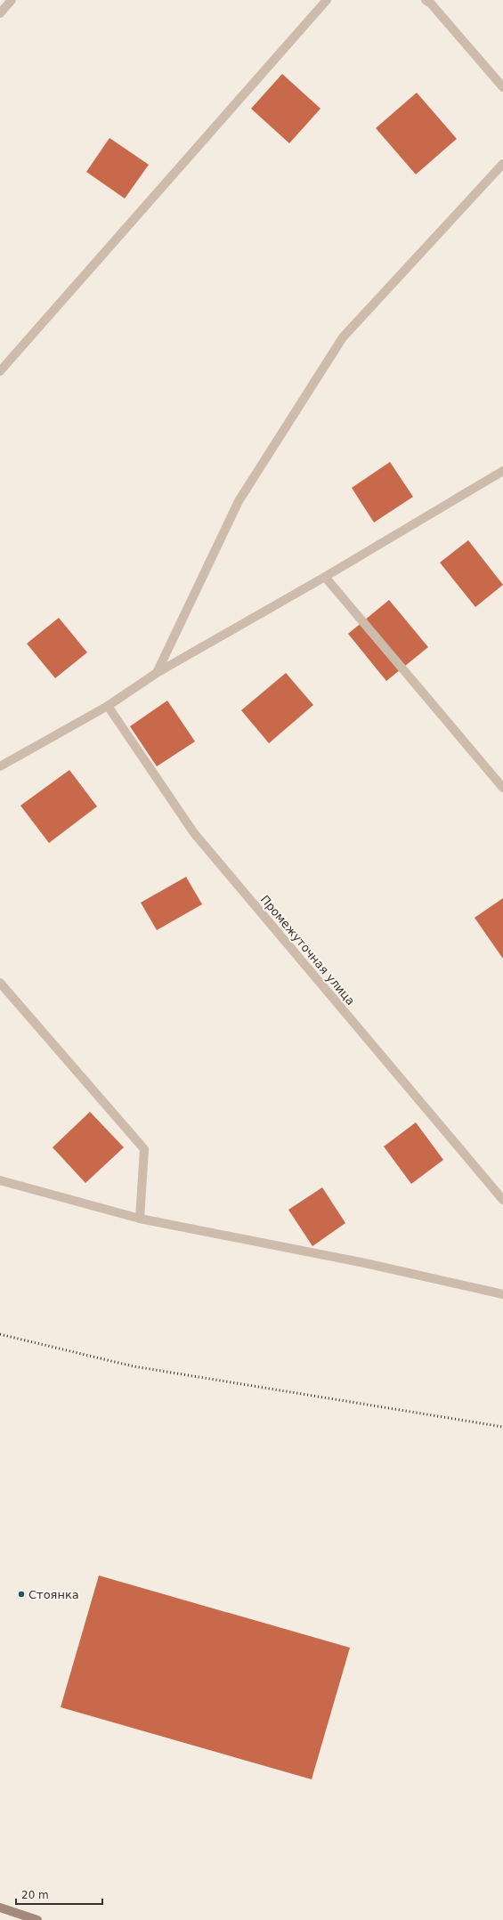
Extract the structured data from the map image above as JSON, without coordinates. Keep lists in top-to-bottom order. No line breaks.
{"streets":{"street":["Промежуточная улица"]},"places":["Стоянка"],"scale_bar":"20 m"}
